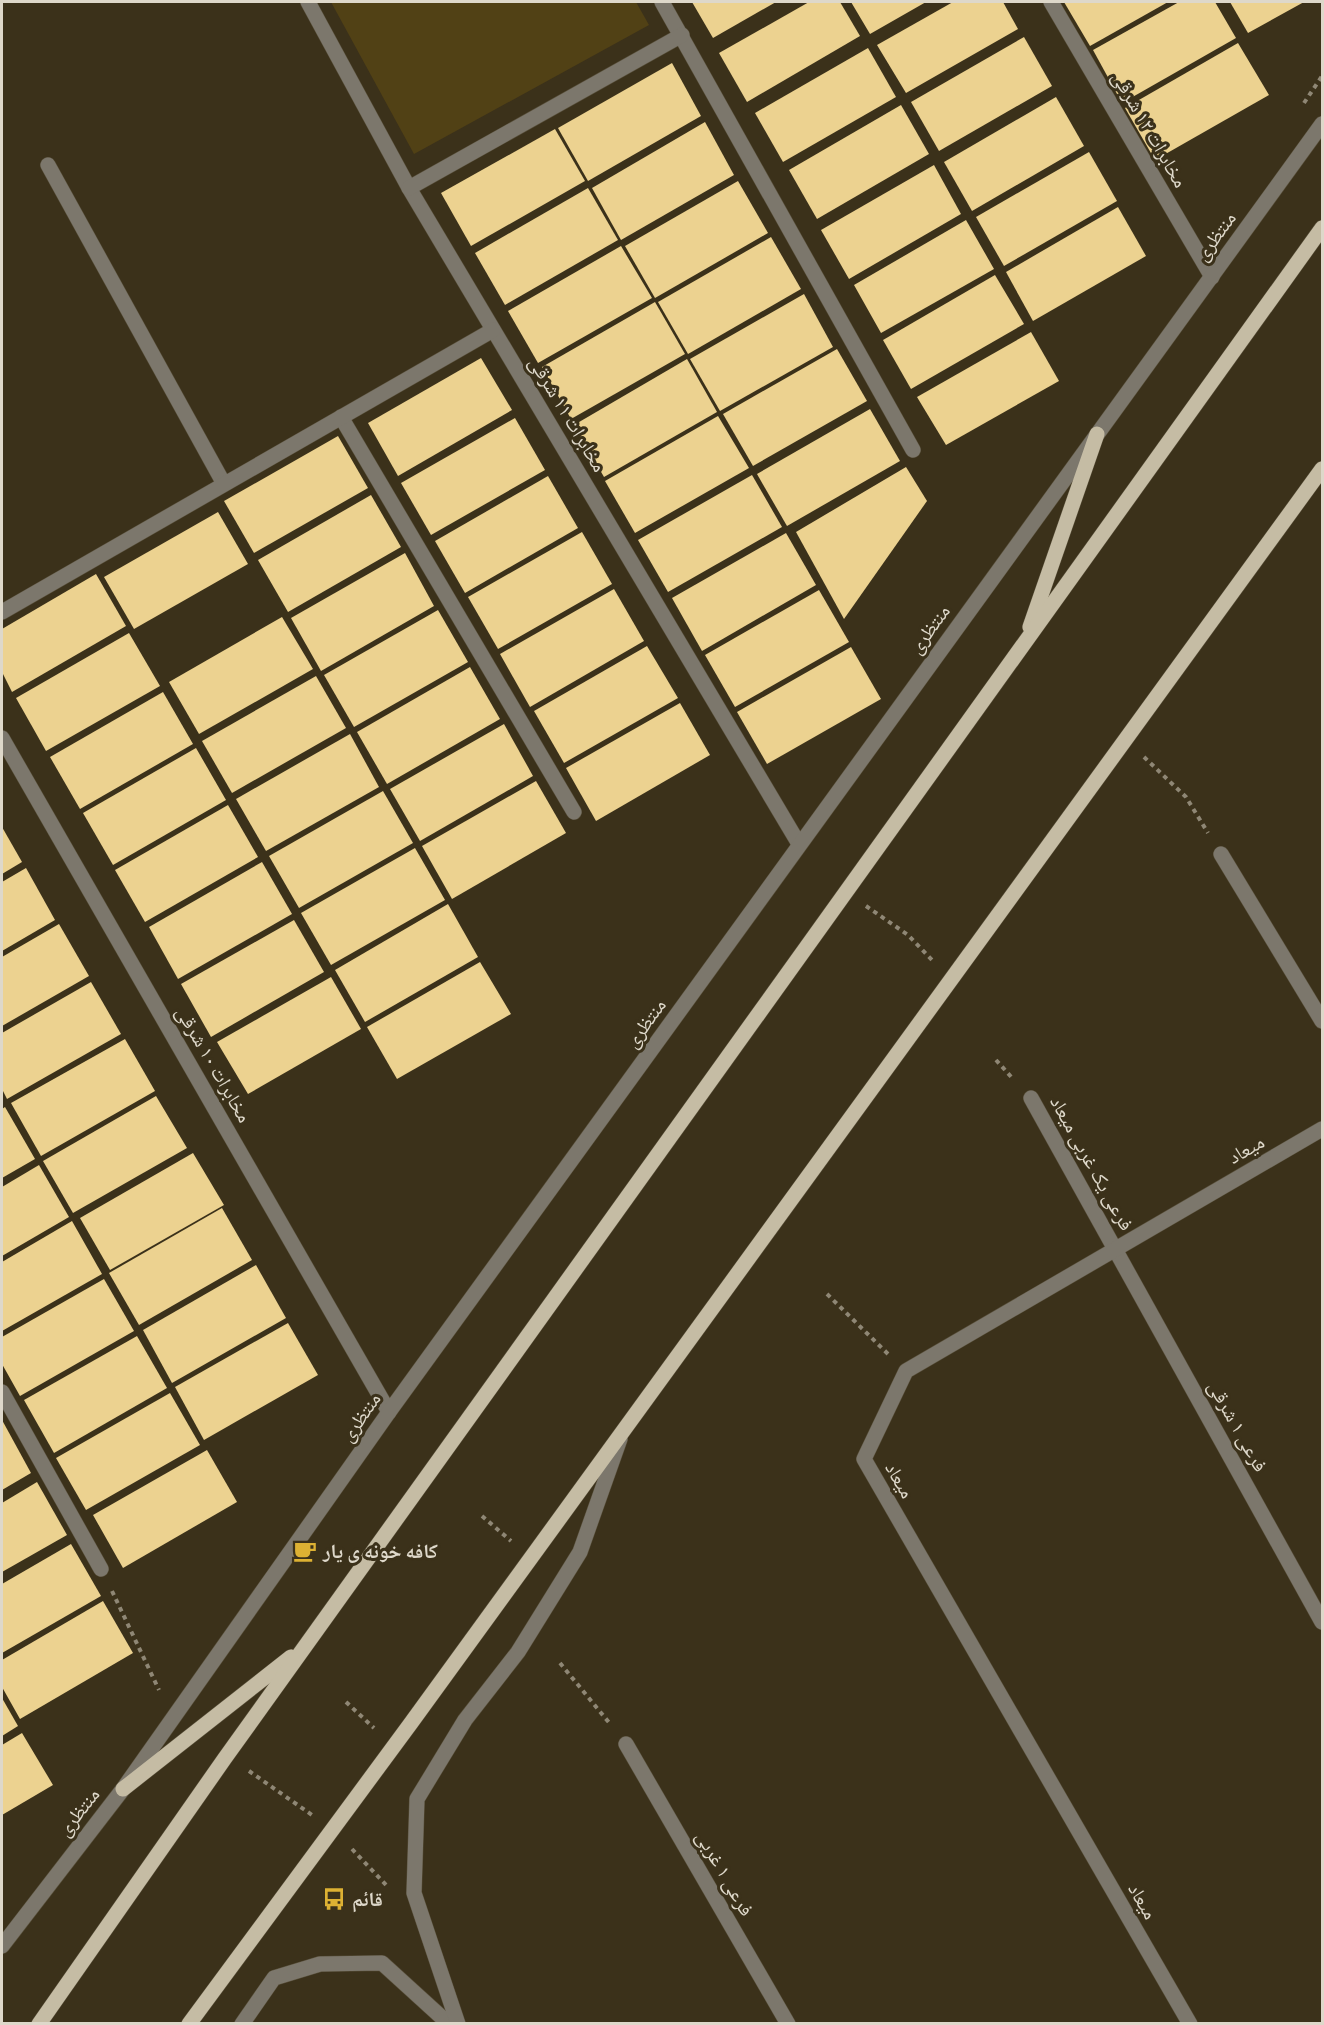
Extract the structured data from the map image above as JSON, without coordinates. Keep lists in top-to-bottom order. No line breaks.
{"streets":{"street":["مخابرات ۱۲ شرقی","منتظری","مخابرات ۱۱ شرقی","مخابرات ۱۰ شرقی","میعاد","فرعی یک غربی میعاد","فرعی ۱ شرقی","فرعی ۱ غربی"]},"crossings":[["مخابرات ۱۲ شرقی","منتظری"],["منتظری","مخابرات ۱۱ شرقی"],["منتظری","مخابرات ۱۰ شرقی"],["میعاد","فرعی یک غربی میعاد"],["میعاد","فرعی ۱ شرقی"],["فرعی یک غربی میعاد","فرعی ۱ شرقی"]],"places":{"cafe":["کافه خونه ی یار"],"bus stop":["قائم"]}}
